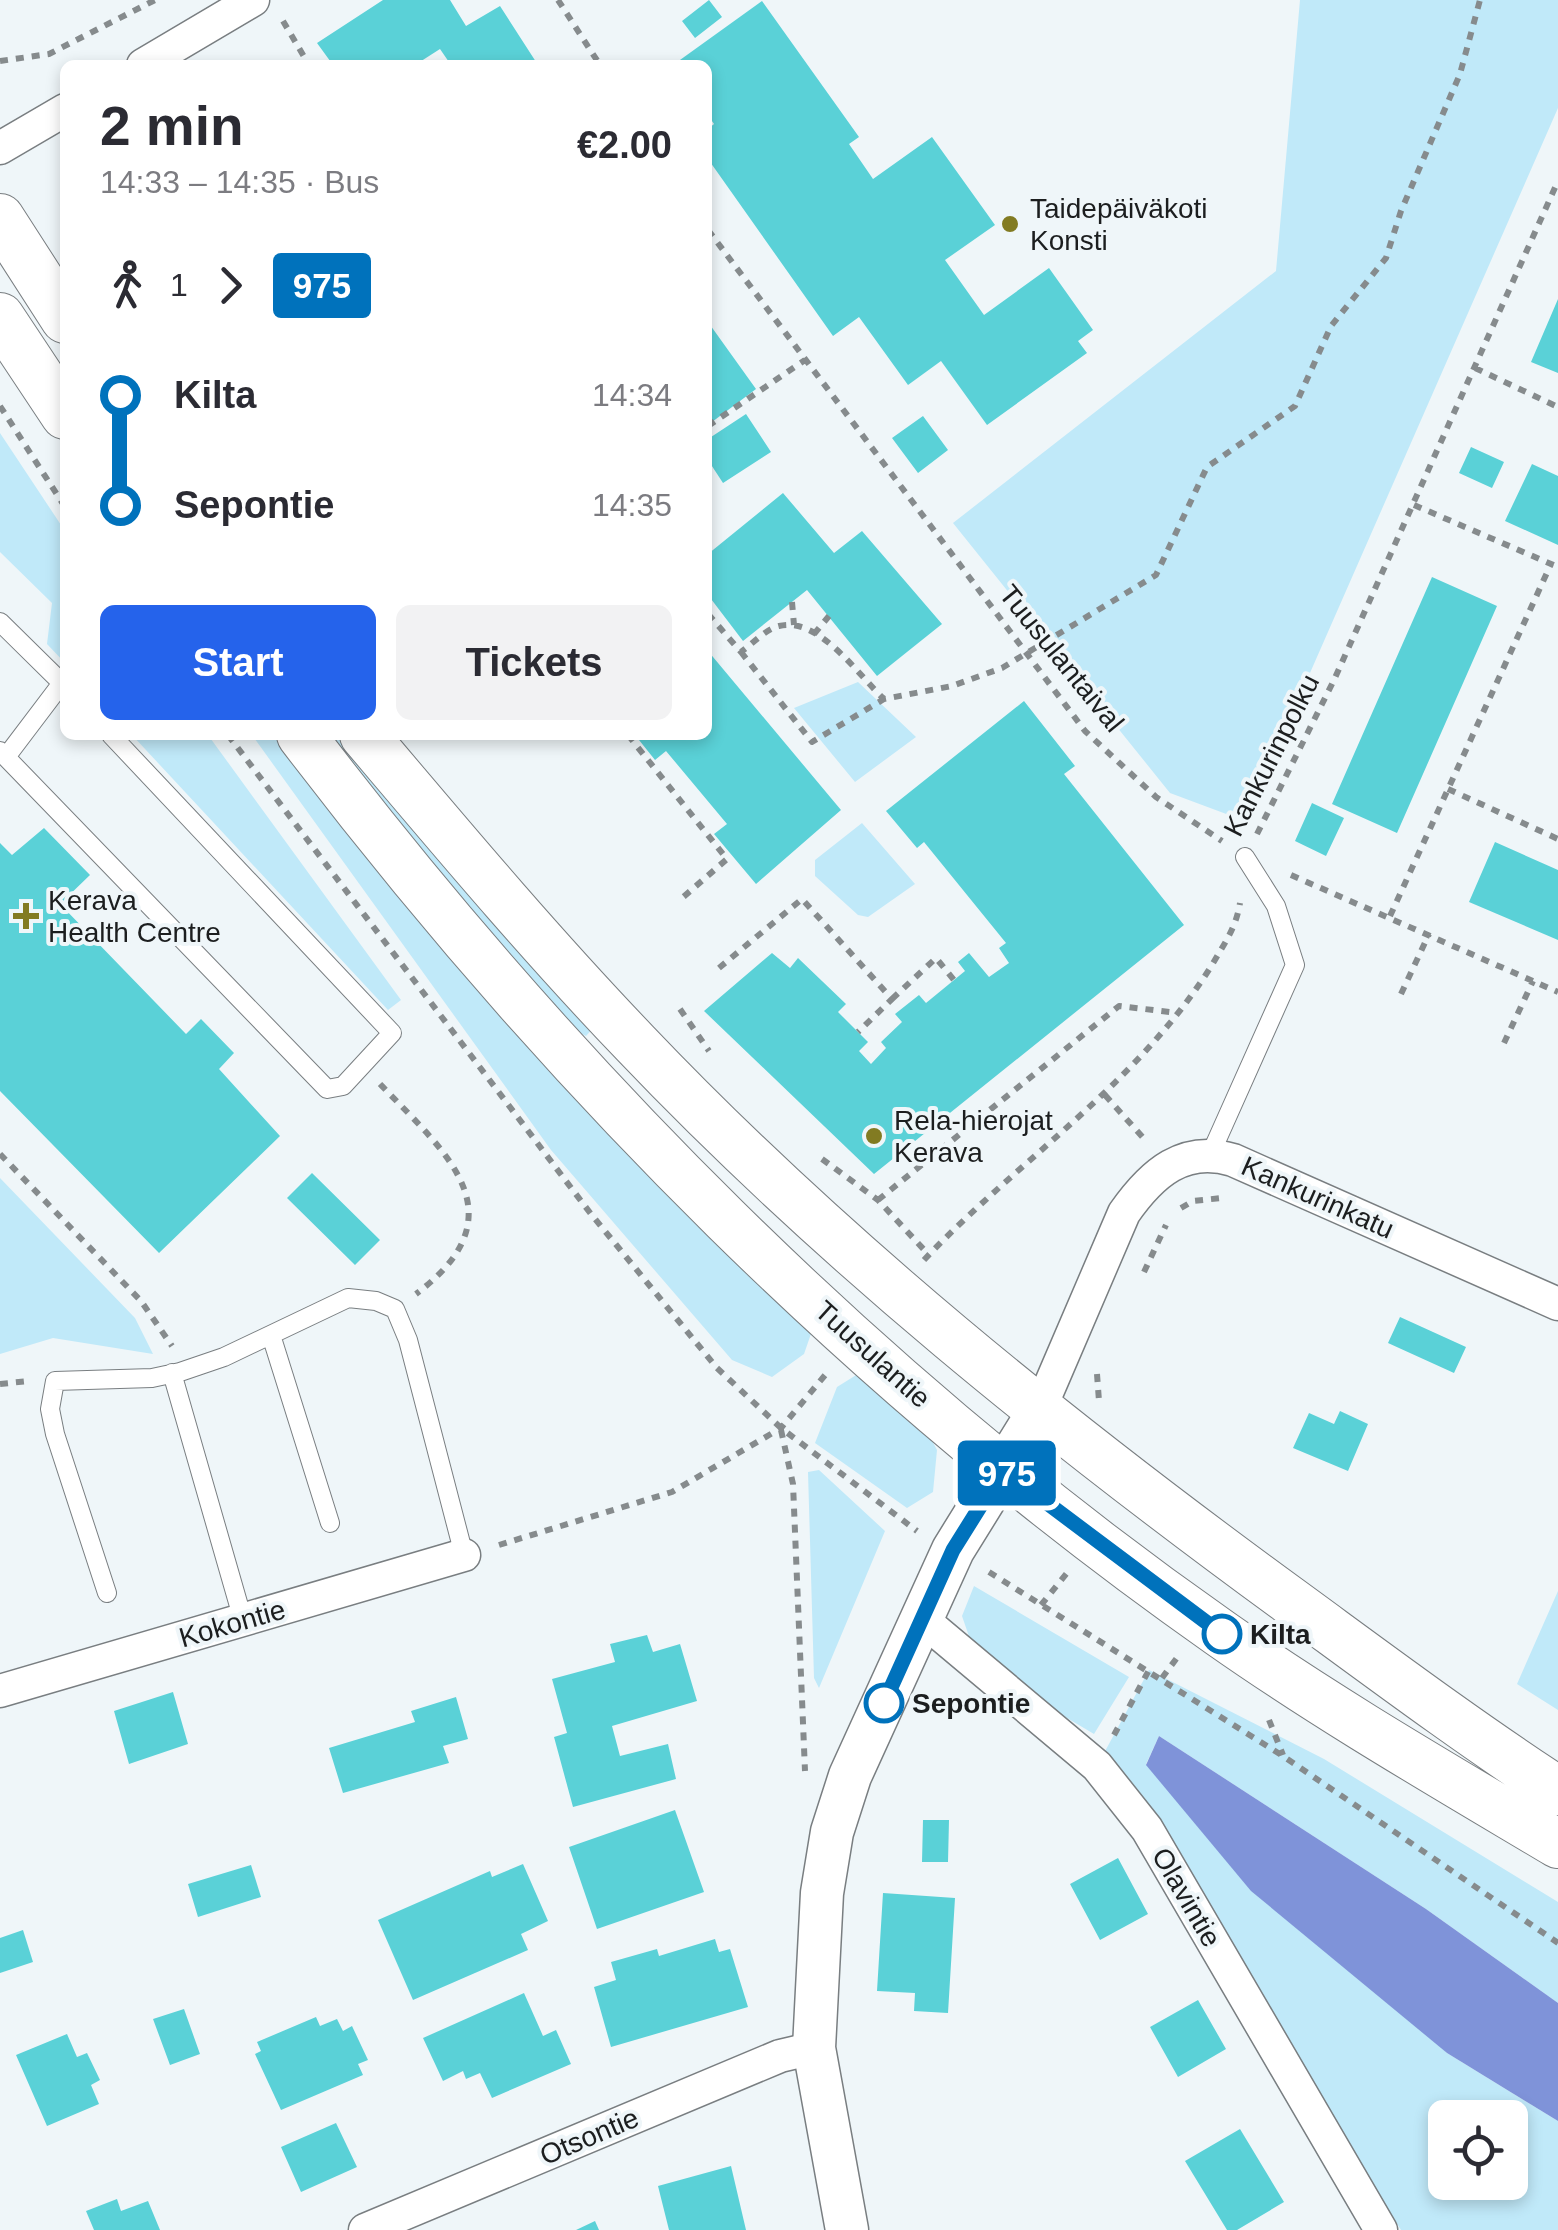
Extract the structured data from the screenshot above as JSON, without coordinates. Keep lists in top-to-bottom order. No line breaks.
{"streets":{"main road":["Tuusulantie"],"street":["Kankurinkatu","Kokontie","Olavintie","Otsontie"],"path":["Tuusulantaival","Kankurinpolku"]},"crossings":[["Tuusulantaival","Kankurinpolku"]],"places":{"other":["Taidepäiväkoti Konsti","Rela-hierojat Kerava","Kilta","Sepontie"],"health":["Kerava Health Centre"]},"lines":["bus line 975"],"page":{"on_map":"975","heading":["2 min","14:33 – 14:35 · Bus","€2.00"],"legs":["1","975"],"list":[{"name":"Kilta","value":"14:34"},{"name":"Sepontie","value":"14:35"}],"buttons":["Start","Tickets"]}}
